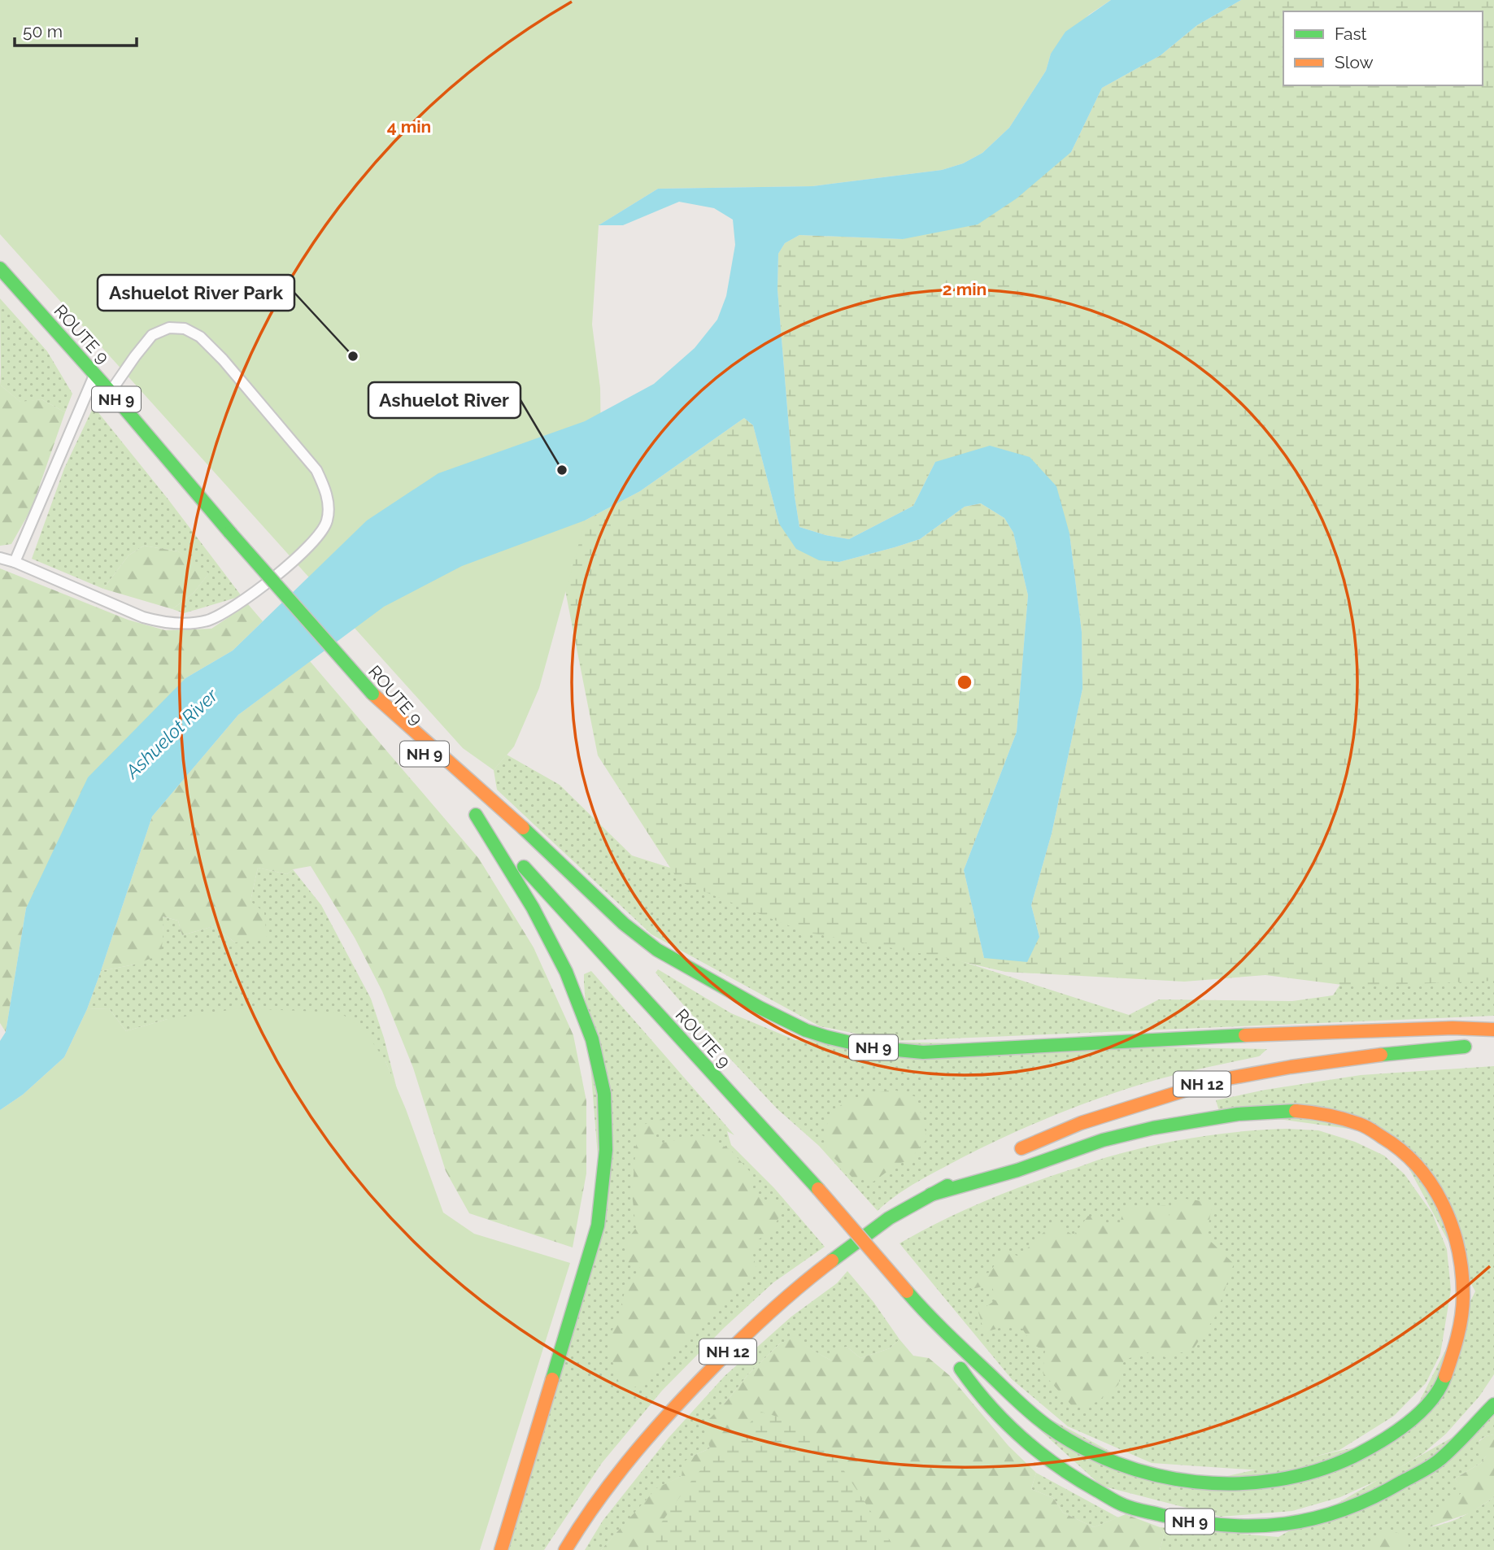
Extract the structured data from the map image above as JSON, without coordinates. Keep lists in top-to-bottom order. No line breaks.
{"streets":{"highway":["ROUTE 9","NH 9","NH 12"]},"crossings":[["ROUTE 9","NH 9"]],"water":["Ashuelot River"],"places":["Ashuelot River Park","Ashuelot River"],"legend":["Fast","Slow"],"scale_bar":"50 m","rings":["4 min","2 min"]}
